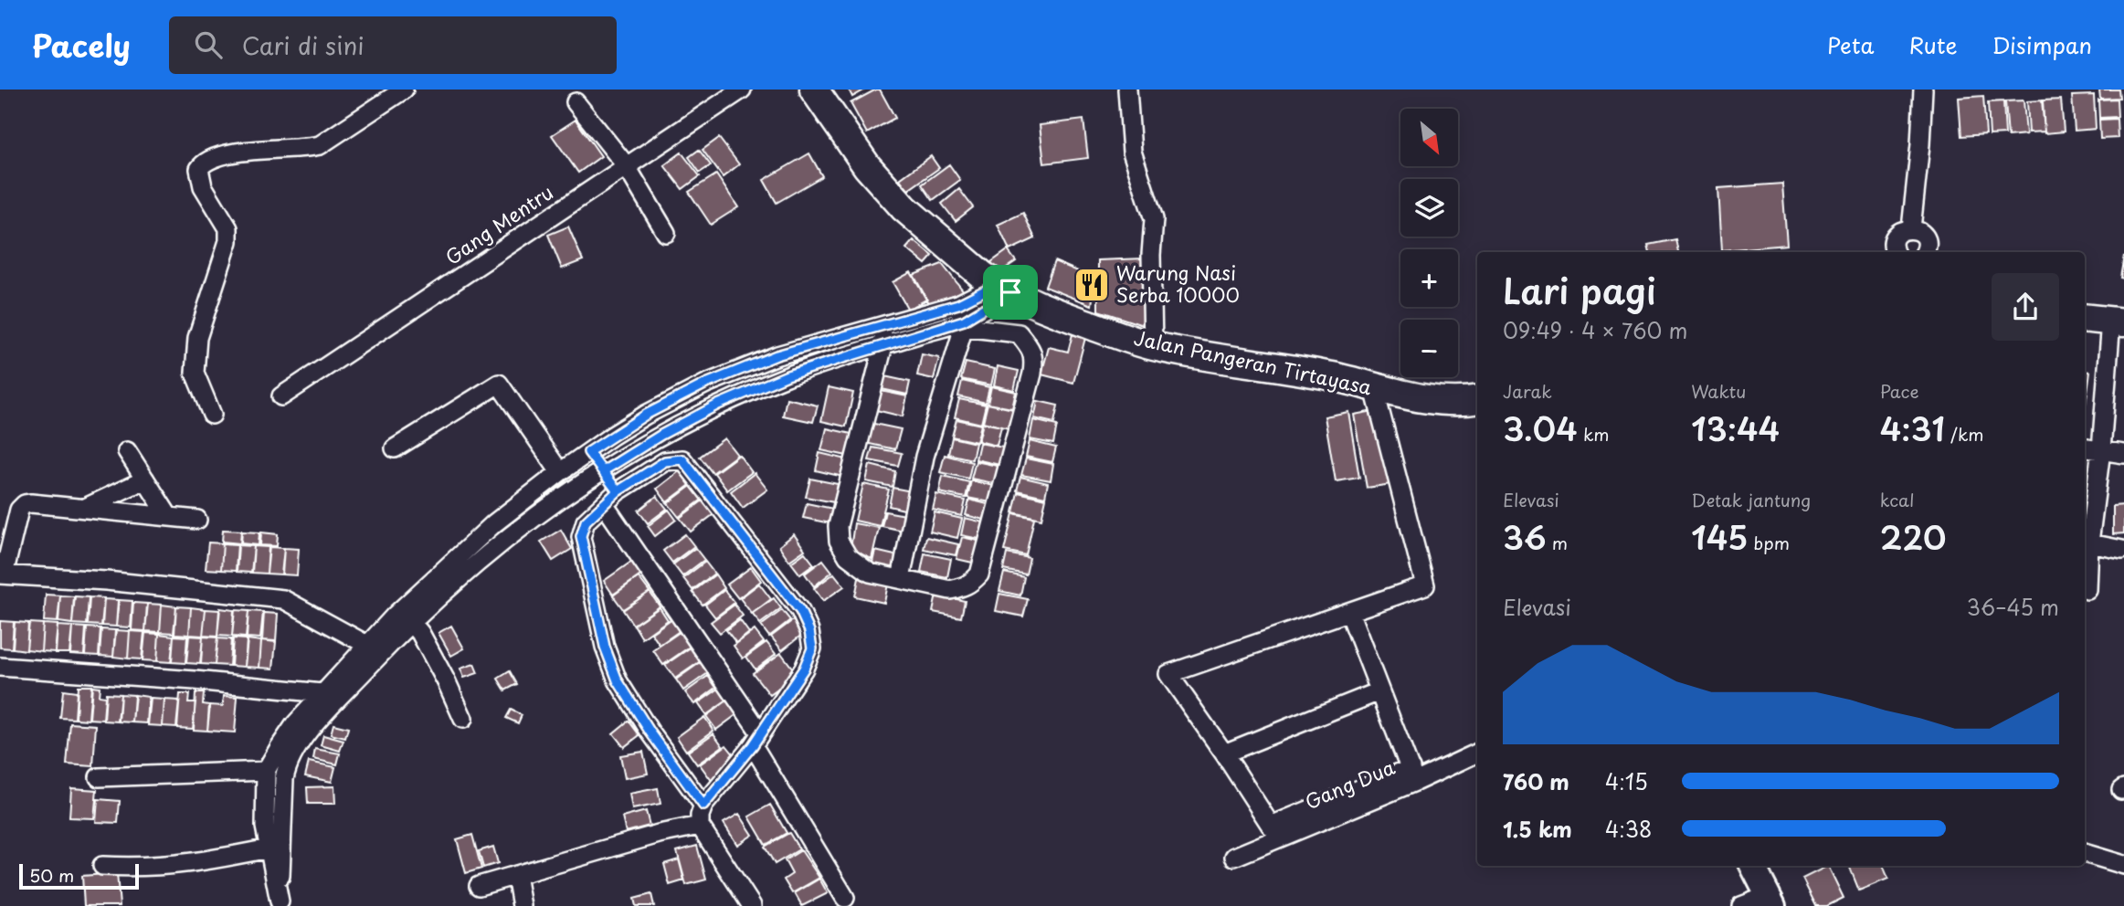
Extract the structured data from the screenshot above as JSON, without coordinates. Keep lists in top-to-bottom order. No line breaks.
{"streets":{"main road":["Jalan Pangeran Tirtayasa"],"street":["Gang Mentru","Gang Dua"]},"places":{"restaurant":["Warung Nasi Serba 10000"]},"scale_bar":"50 m","north":"bottom right","page":{"header":"Pacely","search":"Cari di sini","nav":["Peta","Rute","Disimpan"],"map_buttons":["+","−"],"heading":["Lari pagi","09:49 · 4 × 760 m"],"stats":[["Jarak","3.04 km"],["Waktu","13:44"],["Pace","4:31 /km"],["Elevasi","36 m"],["Detak jantung","145 bpm"],["kcal","220"]],"chart":["Elevasi","36–45 m"],"list":[{"name":"760 m","note":"4:15"},{"name":"1.5 km","note":"4:38"}],"scale":"50 m"}}
